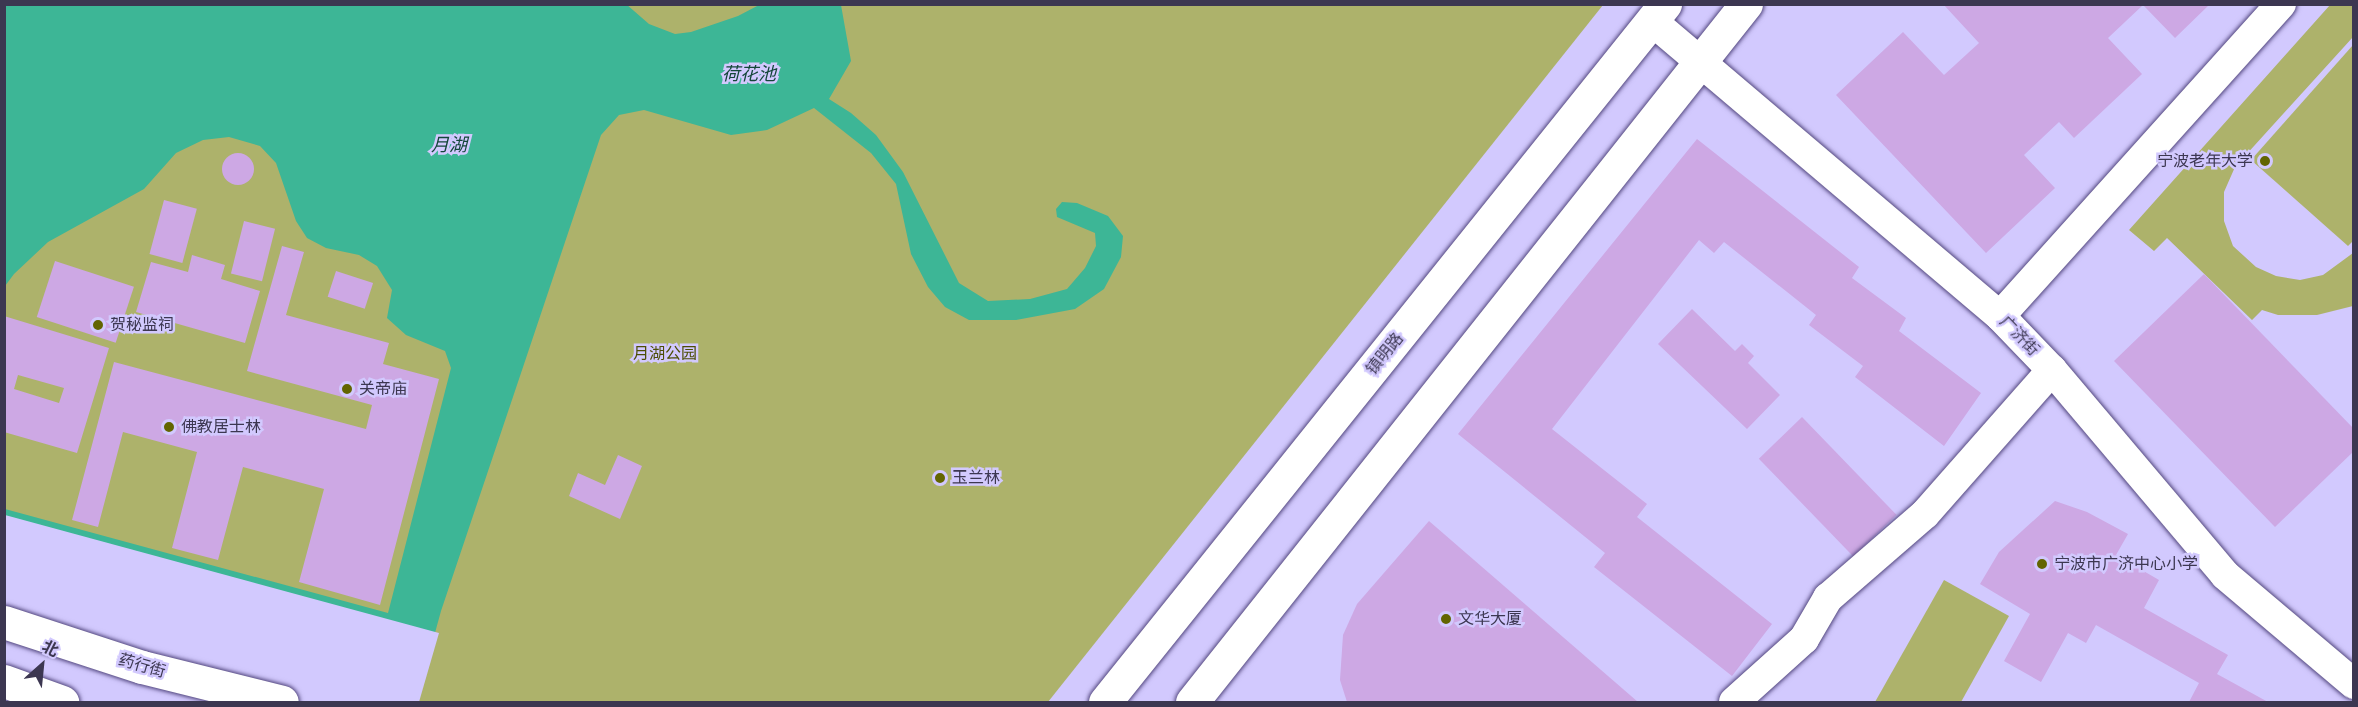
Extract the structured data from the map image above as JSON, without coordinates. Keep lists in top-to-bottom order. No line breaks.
{"streets":{"main road":["镇明路","药行街"],"street":["广济街"]},"crossings":[["广济街","镇明路"]],"water":["荷花池","月湖"],"parks":["月湖公园"],"places":["宁波老年大学","贺秘监祠","关帝庙","佛教居士林","玉兰林","宁波市广济中心小学","文华大厦"],"north":"top right"}
